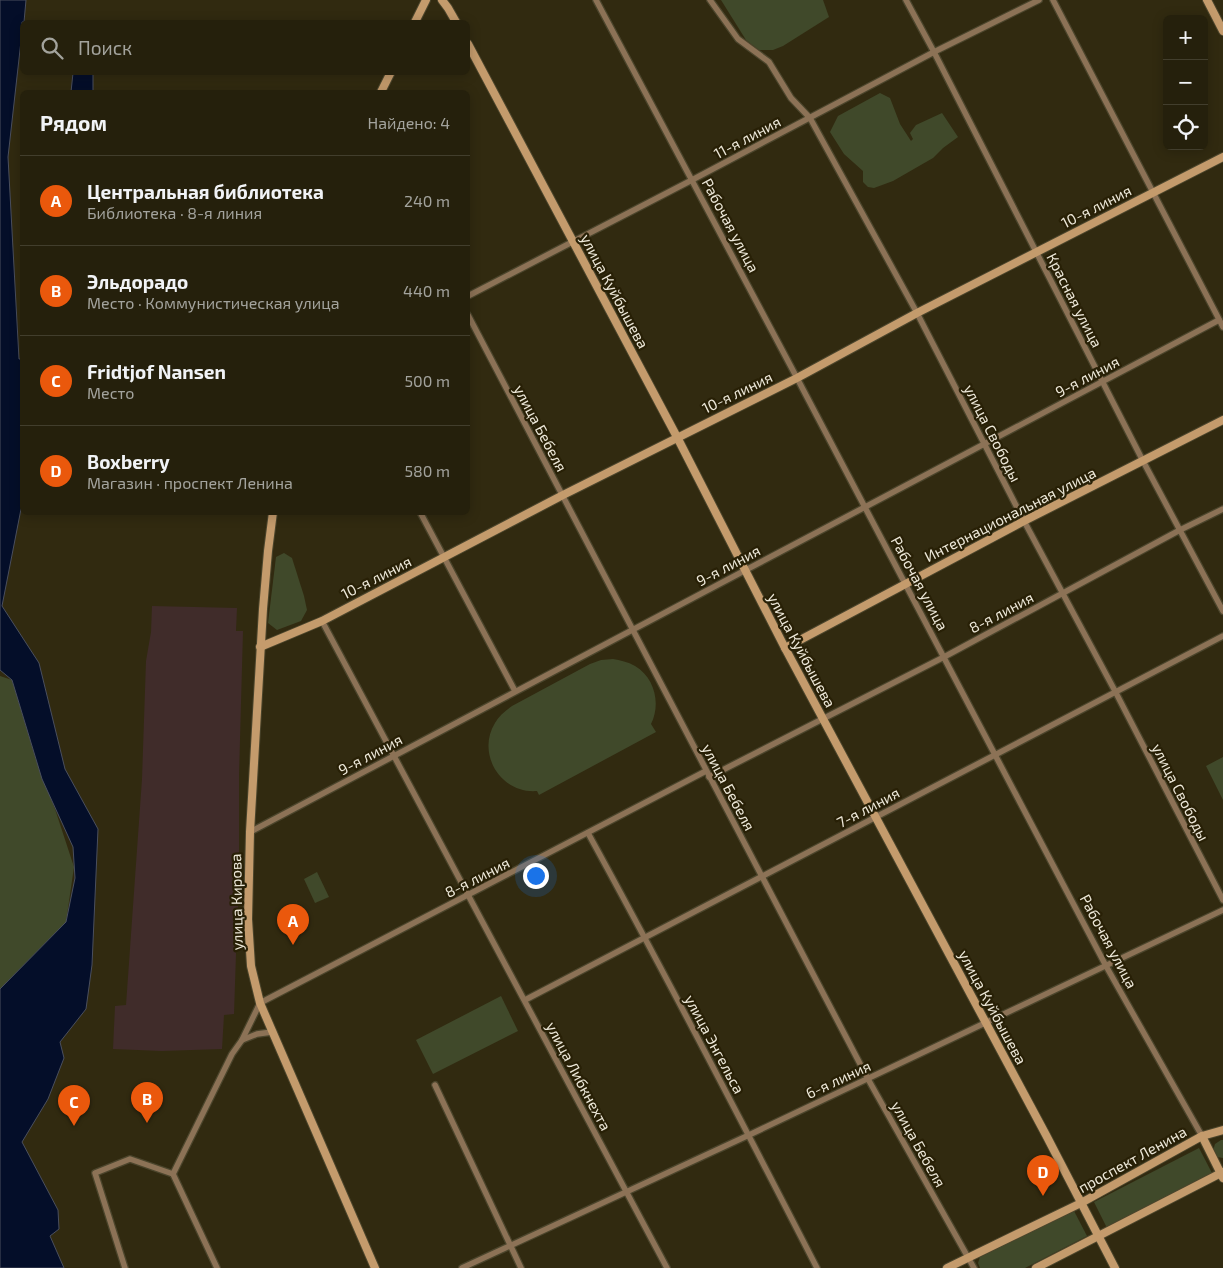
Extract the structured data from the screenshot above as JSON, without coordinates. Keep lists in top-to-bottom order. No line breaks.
{"streets":{"street":["11-я линия","10-я линия","Рабочая улица","улица Куйбышева","Красная улица","9-я линия","улица Бебеля","улица Свободы","Интернациональная улица","8-я линия","7-я линия","улица Кирова","улица Энгельса","улица Либкнехта","6-я линия","проспект Ленина"]},"crossings":[["11-я линия","Рабочая улица"],["11-я линия","улица Куйбышева"],["11-я линия","Красная улица"],["11-я линия","улица Свободы"],["10-я линия","Рабочая улица"],["10-я линия","улица Куйбышева"],["10-я линия","Красная улица"],["10-я линия","улица Бебеля"],["10-я линия","улица Свободы"],["10-я линия","улица Кирова"],["Рабочая улица","9-я линия"],["Рабочая улица","Интернациональная улица"],["Рабочая улица","8-я линия"],["Рабочая улица","7-я линия"],["Рабочая улица","6-я линия"],["Рабочая улица","проспект Ленина"],["улица Куйбышева","9-я линия"],["улица Куйбышева","Интернациональная улица"],["улица Куйбышева","8-я линия"],["улица Куйбышева","7-я линия"],["улица Куйбышева","6-я линия"],["улица Куйбышева","проспект Ленина"],["Красная улица","9-я линия"],["Красная улица","Интернациональная улица"],["Красная улица","8-я линия"],["9-я линия","улица Бебеля"],["9-я линия","улица Свободы"],["9-я линия","улица Кирова"],["9-я линия","улица Либкнехта"],["улица Бебеля","8-я линия"],["улица Бебеля","7-я линия"],["улица Бебеля","6-я линия"],["улица Бебеля","проспект Ленина"],["улица Свободы","Интернациональная улица"],["улица Свободы","8-я линия"],["улица Свободы","7-я линия"],["8-я линия","улица Кирова"],["8-я линия","улица Энгельса"],["8-я линия","улица Либкнехта"],["7-я линия","улица Энгельса"],["7-я линия","улица Либкнехта"],["улица Энгельса","6-я линия"],["улица Либкнехта","6-я линия"]],"page":{"map_buttons":["+","−"],"search":"Поиск","heading":["Рядом","Найдено: 4"],"list":[{"mark":"A","name":"Центральная библиотека","note":"Библиотека · 8-я линия","value":"240 m"},{"mark":"B","name":"Эльдорадо","note":"Место · Коммунистическая улица","value":"440 m"},{"mark":"C","name":"Fridtjof Nansen","note":"Место","value":"500 m"},{"mark":"D","name":"Boxberry","note":"Магазин · проспект Ленина","value":"580 m"}],"pins":["A","B","C","D"]}}
